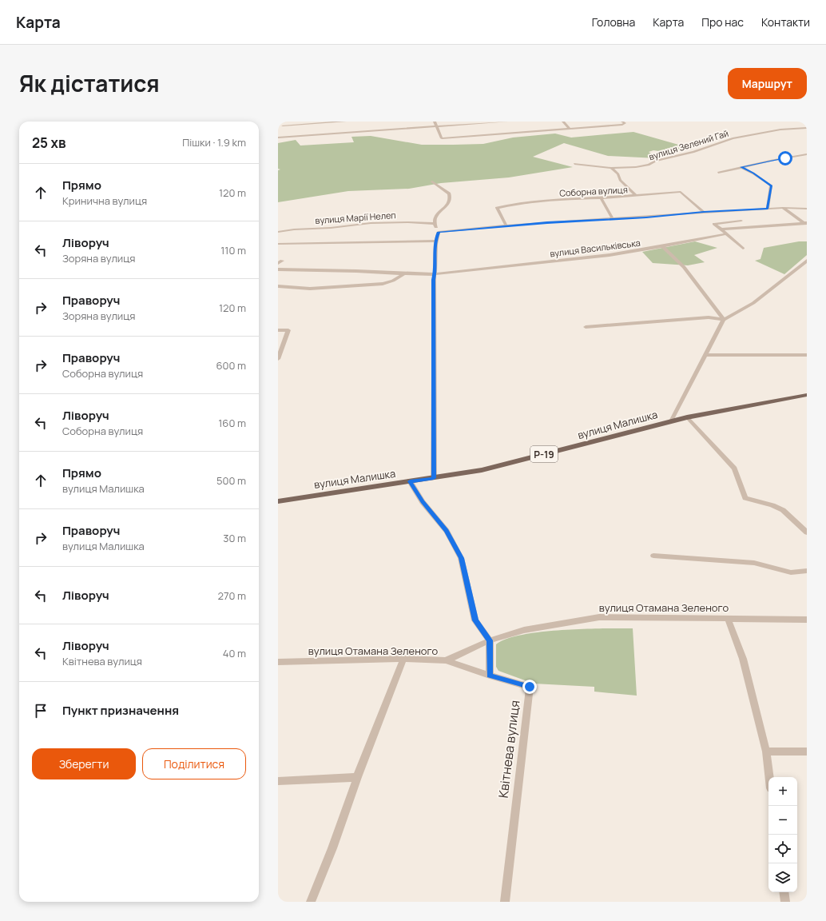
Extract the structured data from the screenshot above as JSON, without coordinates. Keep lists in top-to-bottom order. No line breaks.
{"streets":{"main road":["вулиця Малишка","Р-19"],"street":["вулиця Зелений Гай","Соборна вулиця","вулиця Марії Нелеп","вулиця Васильківська","вулиця Отамана Зеленого","Квітнева вулиця"]},"crossings":[["вулиця Отамана Зеленого","Квітнева вулиця"]],"page":{"header":"Карта","nav":["Головна","Карта","Про нас","Контакти"],"title":"Як дістатися","buttons":["Маршрут",["Зберегти","Поділитися"]],"heading":["25 хв","Пішки · 1.9 km"],"list":[["Прямо","Кринична вулиця","120 m"],["Ліворуч","Зоряна вулиця","110 m"],["Праворуч","Зоряна вулиця","120 m"],["Праворуч","Соборна вулиця","600 m"],["Ліворуч","Соборна вулиця","160 m"],["Прямо","вулиця Малишка","500 m"],["Праворуч","вулиця Малишка","30 m"],["Ліворуч","270 m"],["Ліворуч","Квітнева вулиця","40 m"],"Пункт призначення"],"map_buttons":["+","−"]}}
